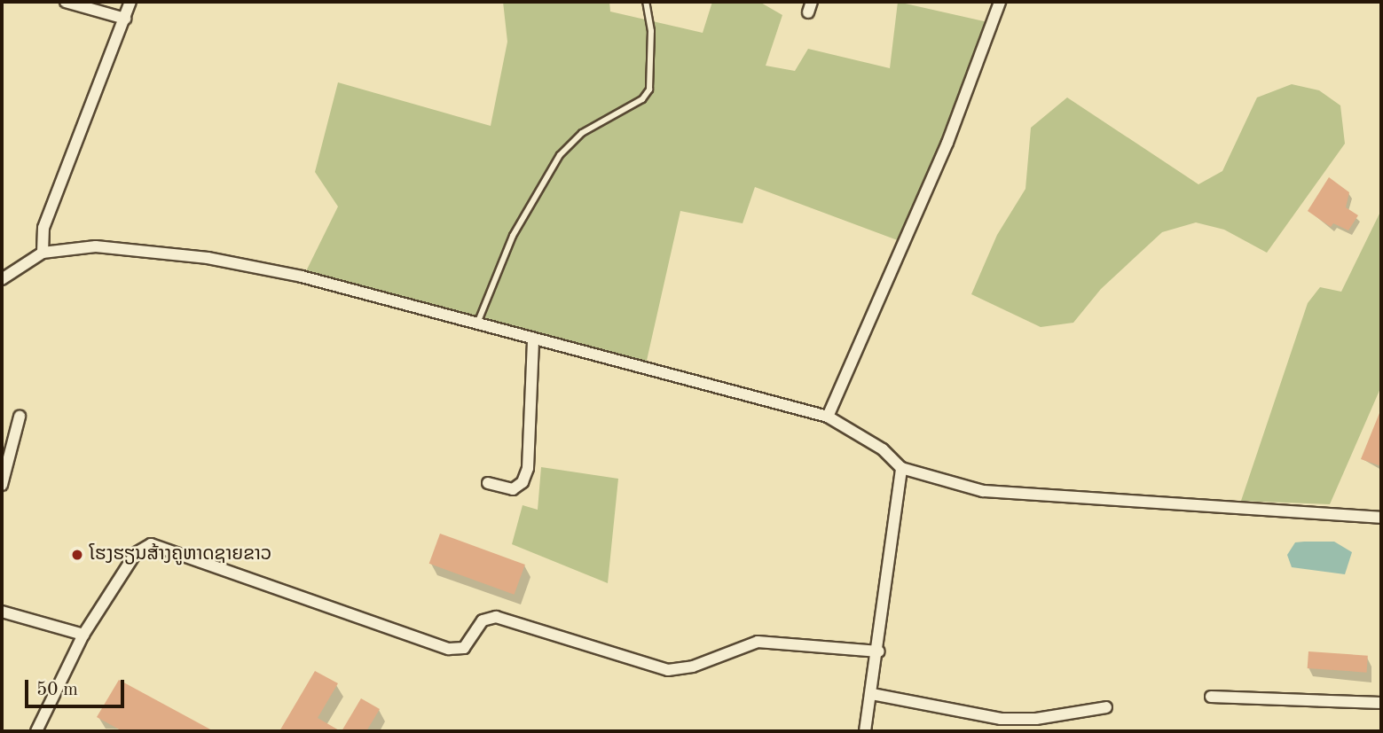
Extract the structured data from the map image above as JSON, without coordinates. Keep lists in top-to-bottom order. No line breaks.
{"places":["ໂຮງຮຽນສ້າງຄູຫາດຊາຍຂາວ"],"scale_bar":"50 m"}
